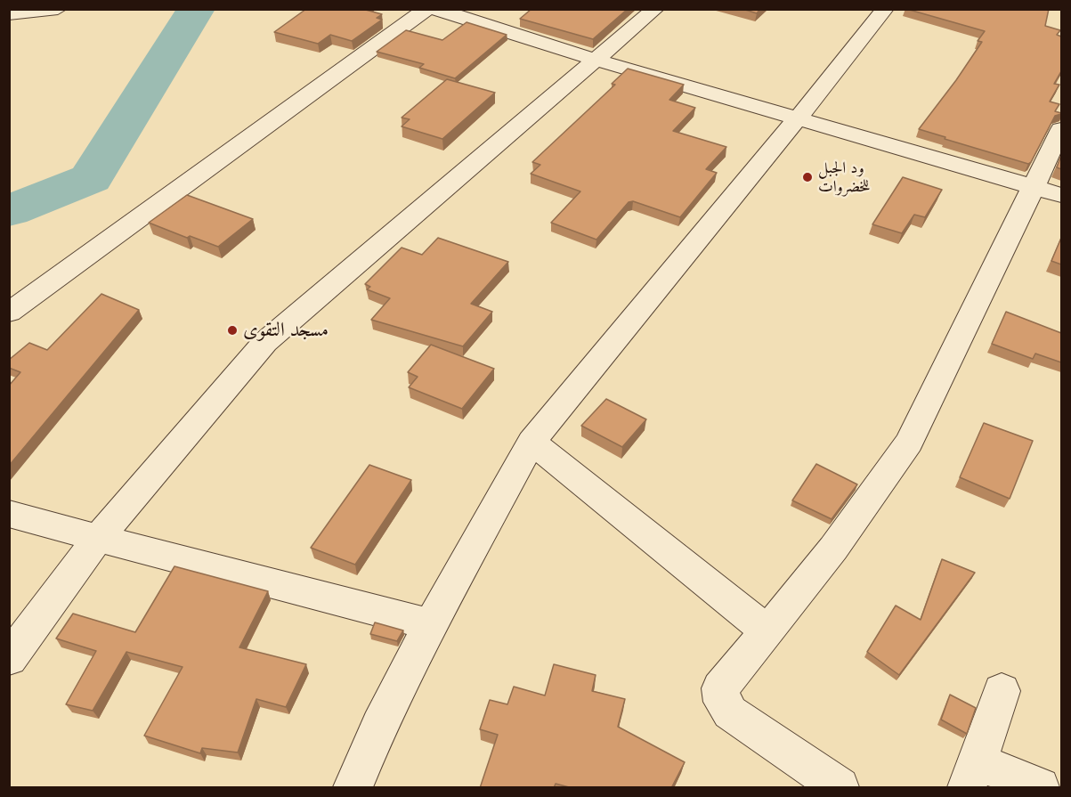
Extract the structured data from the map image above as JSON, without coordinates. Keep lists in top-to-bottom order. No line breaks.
{"places":["ود الجبل للخضروات","مسجد التقوى"]}
